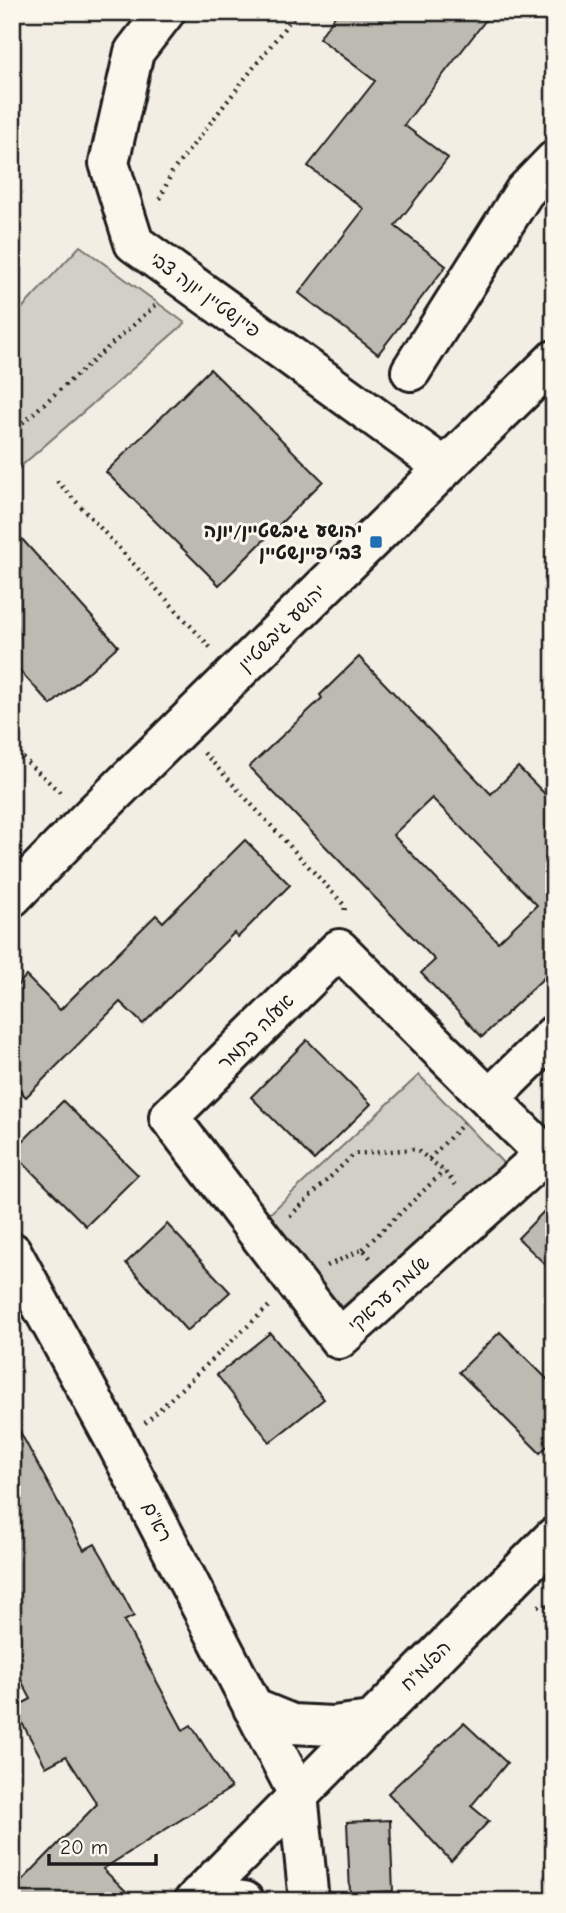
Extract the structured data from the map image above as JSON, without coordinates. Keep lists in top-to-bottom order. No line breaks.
{"streets":{"street":["פיינשטיין יונה צבי","יהושע גיבשטיין","אעלה בתמר","שלמה עראקי","רא\"ם","הפלמ\"ח"]},"crossings":[["פיינשטיין יונה צבי","יהושע גיבשטיין"],["אעלה בתמר","שלמה עראקי"],["רא\"ם","הפלמ\"ח"]],"places":{"transit":["יהושע גיבשטיין/יונה צבי פיינשטיין"]},"scale_bar":"20 m"}
